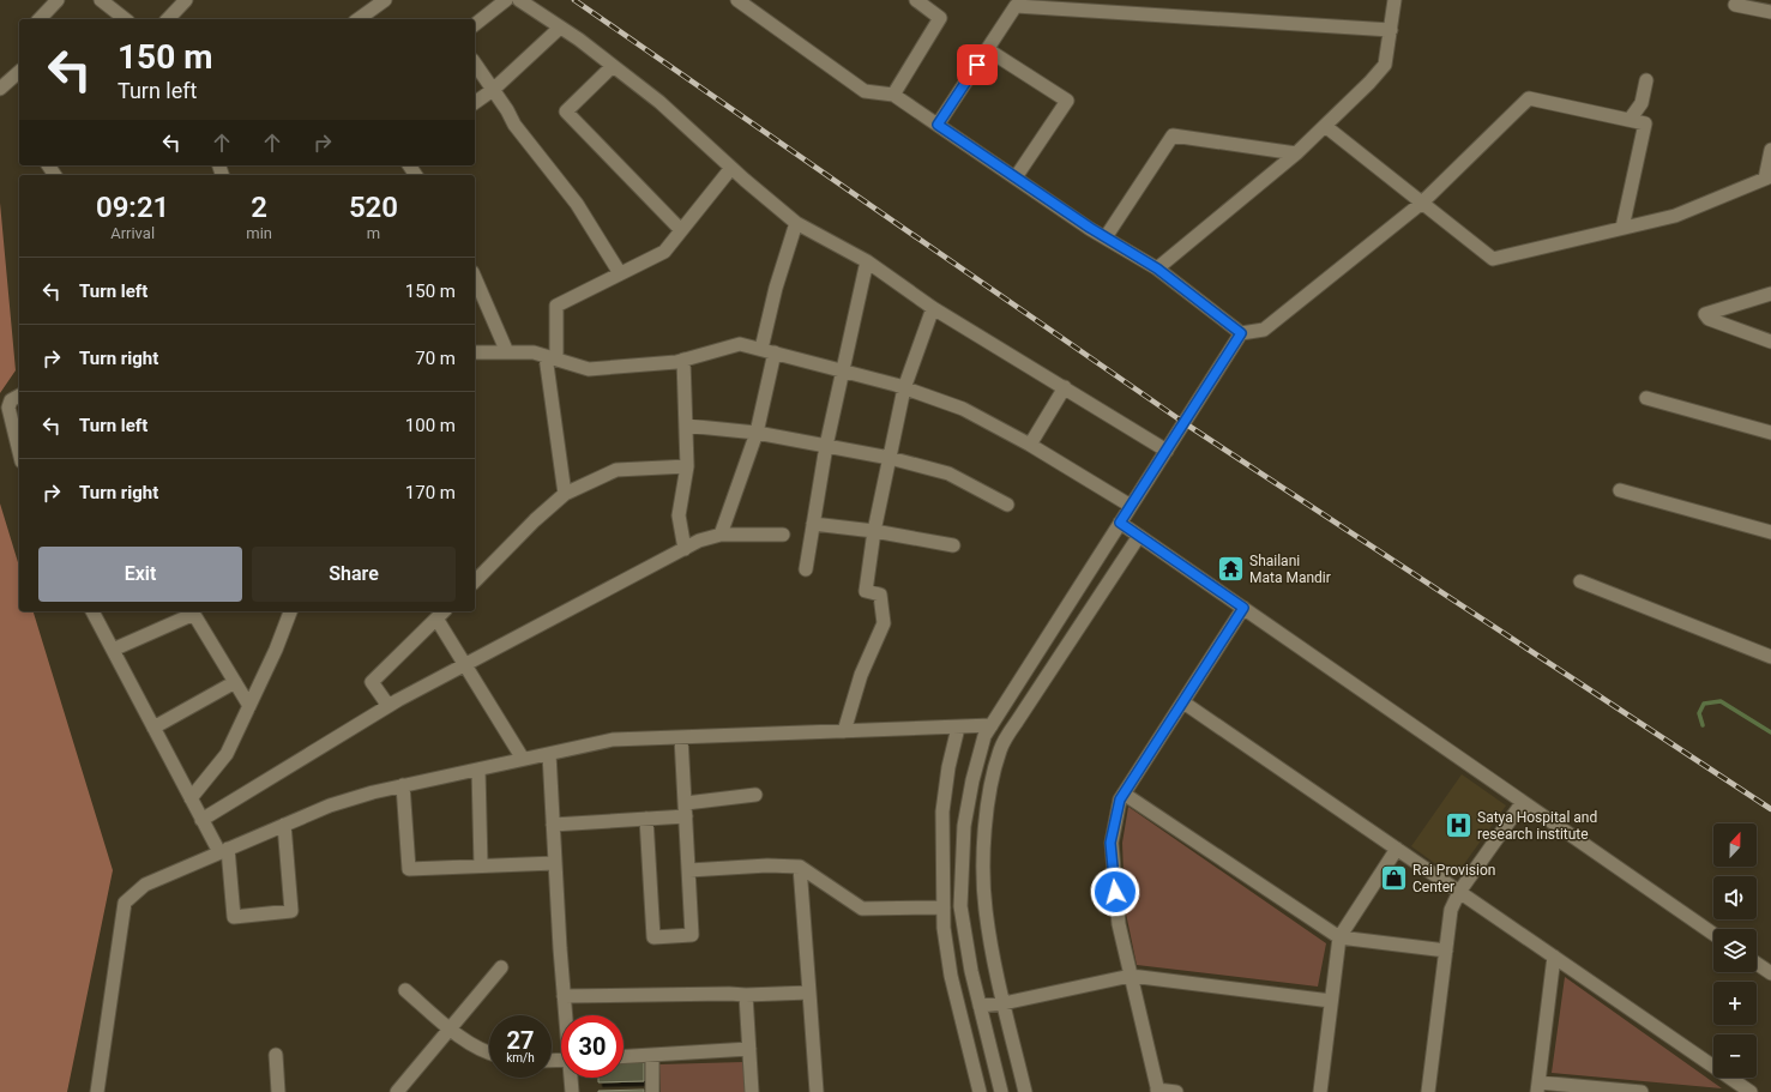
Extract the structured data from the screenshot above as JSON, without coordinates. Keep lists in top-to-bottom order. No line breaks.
{"places":{"temple":["Shailani Mata Mandir"],"hospital":["Satya Hospital and research institute"],"shop":["Rai Provision Center"]},"north":"top","page":{"turn":["150 m","Turn left"],"eta":["09:21","Arrival","2","min","520","m"],"list":[{"name":"Turn left","value":"150 m"},{"name":"Turn right","value":"70 m"},{"name":"Turn left","value":"100 m"},{"name":"Turn right","value":"170 m"}],"buttons":["Exit","Share"],"map_buttons":["+","−"],"speed":"27 km/h","limit":"30"}}
